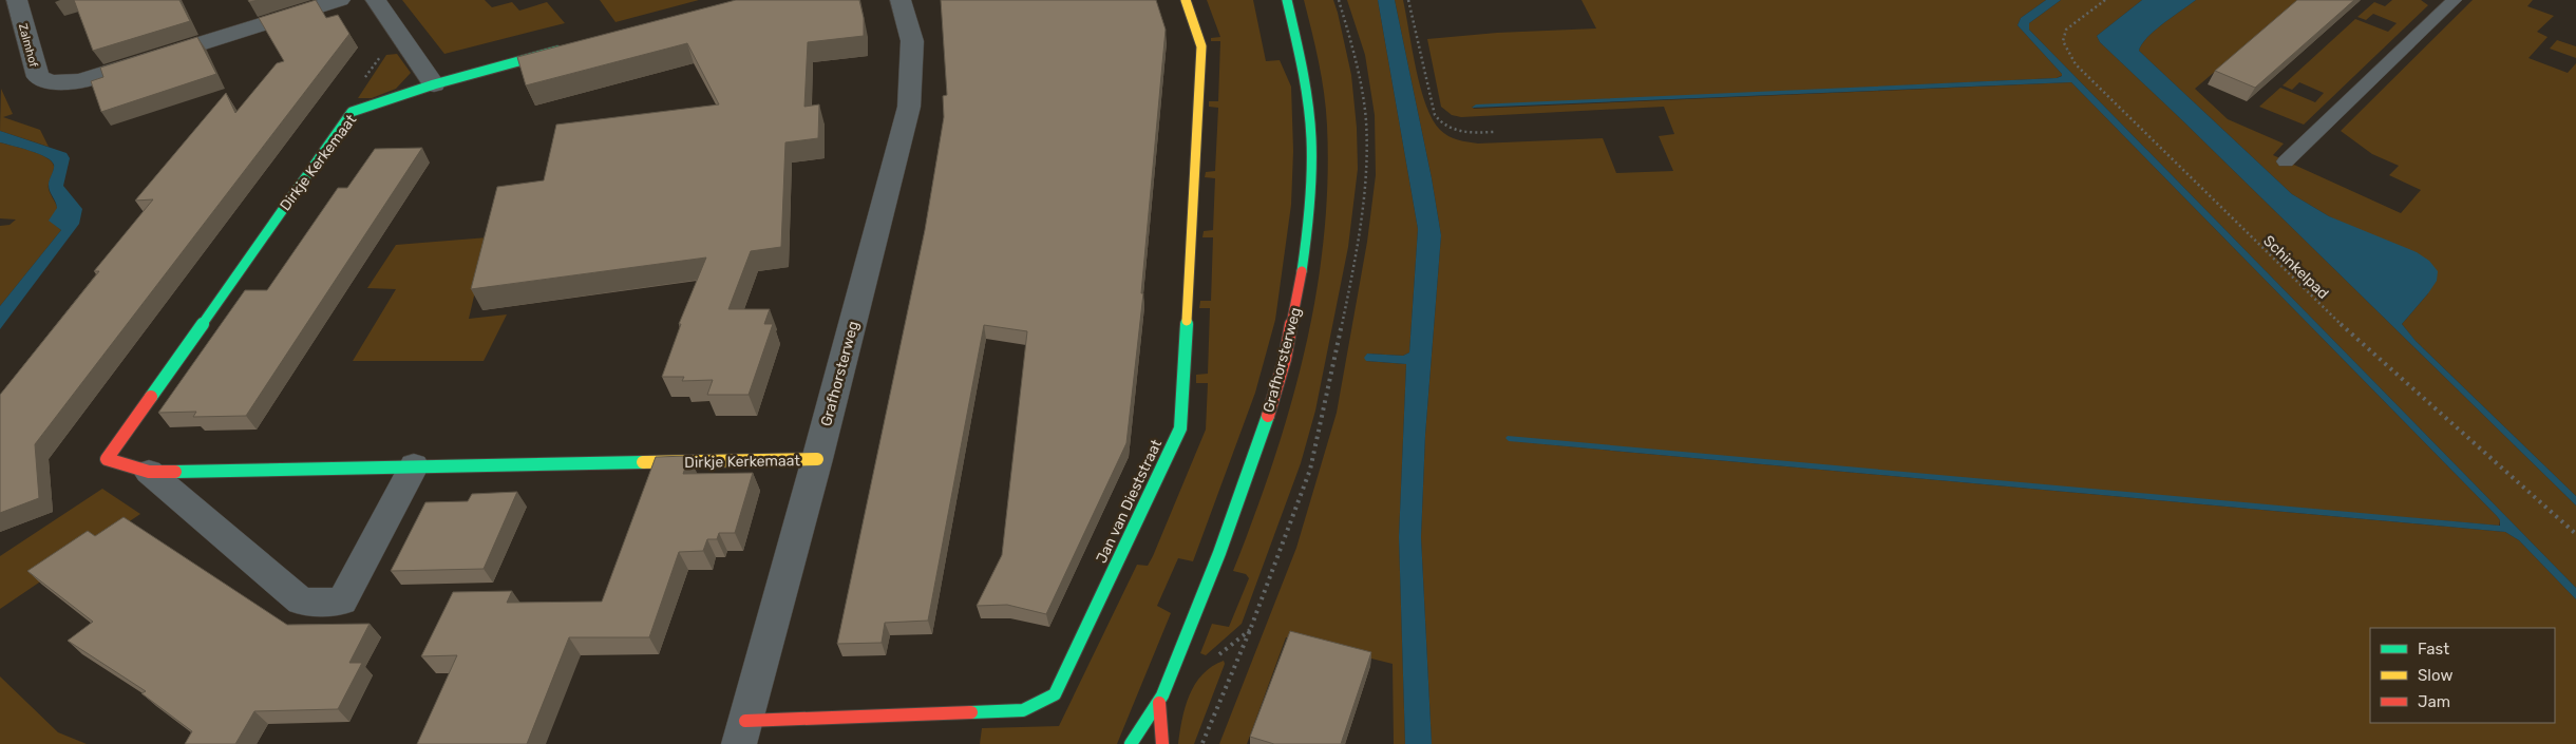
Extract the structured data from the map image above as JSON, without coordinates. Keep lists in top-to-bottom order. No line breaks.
{"streets":{"street":["Zalmhof","Dirkje Kerkemaat","Grafhorsterweg","Jan van Dieststraat"],"path":["Schinkelpad"]},"crossings":[["Dirkje Kerkemaat","Grafhorsterweg"],["Grafhorsterweg","Jan van Dieststraat"]],"legend":["Fast","Slow","Jam"]}
